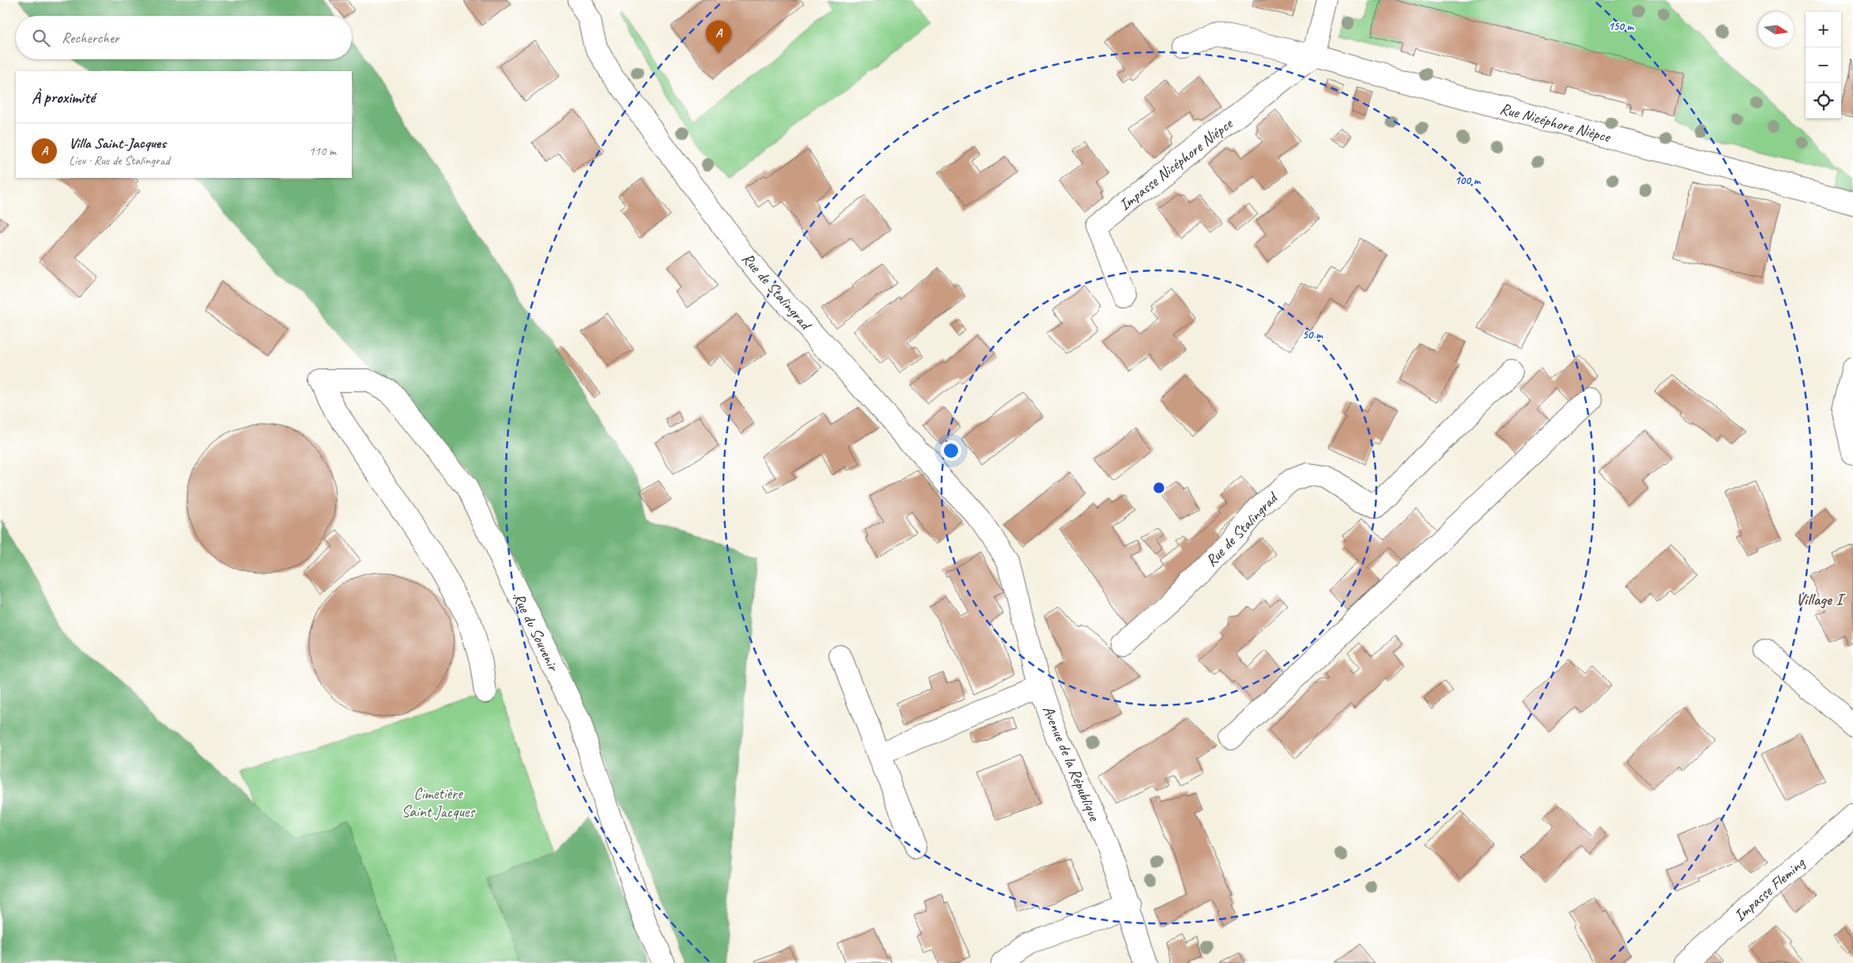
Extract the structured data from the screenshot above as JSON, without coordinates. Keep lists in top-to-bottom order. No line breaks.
{"streets":{"street":["Rue Nicéphore Nièpce","Impasse Nicéphore Niépce","Rue de Stalingrad","Rue du Souvenir","Avenue de la République","Impasse Fleming"]},"crossings":[["Rue Nicéphore Nièpce","Impasse Nicéphore Niépce"],["Rue de Stalingrad","Avenue de la République"]],"districts":["Village I"],"parks":["Cimetière Saint Jacques"],"north":"right","page":{"map_buttons":["+","−"],"search":"Rechercher","pins":"A","heading":"À proximité","list":[{"mark":"A","name":"Villa Saint-Jacques","note":"Lieu · Rue de Stalingrad","value":"110 m"}]},"rings":["150 m","100 m","50 m"]}
